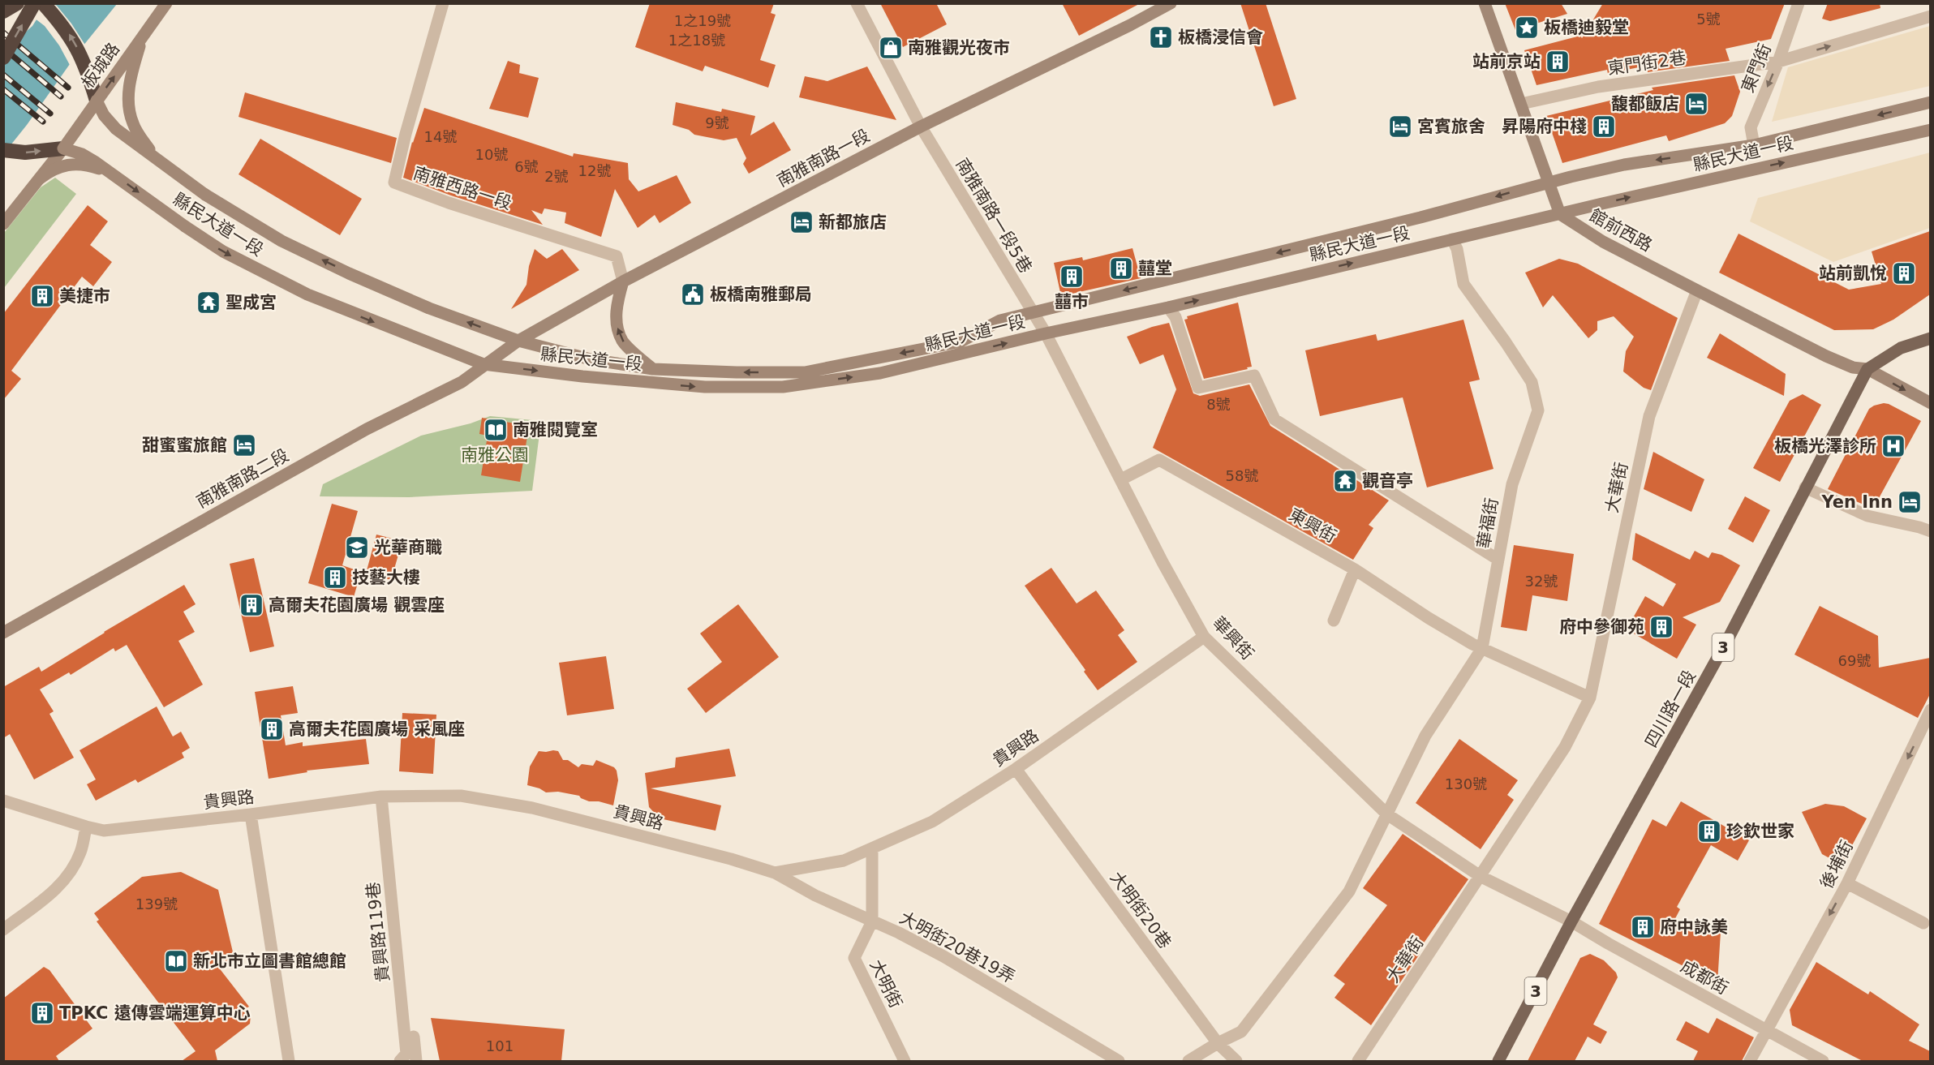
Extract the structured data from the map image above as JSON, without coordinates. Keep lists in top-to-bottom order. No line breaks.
{"streets":{"main road":["板城路","縣民大道一段","南雅南路一段","館前西路","南雅南路二段","3","四川路一段"],"street":["東門街2巷","東門街","南雅西路一段","南雅南路一段5巷","大華街","華福街","東興街","華興街","貴興路","後埔街","大明街20巷","貴興路119巷","大明街20巷19弄","成都街","大明街"]},"crossings":[["東門街2巷","東門街"],["板城路","縣民大道一段"],["東門街","縣民大道一段"],["縣民大道一段","南雅南路一段"],["縣民大道一段","南雅南路一段5巷"],["縣民大道一段","館前西路"],["縣民大道一段","南雅南路二段"],["縣民大道一段","華福街"],["縣民大道一段","華興街"],["南雅南路一段","南雅西路一段"],["南雅南路一段","南雅南路一段5巷"],["南雅南路一段","南雅南路二段"],["南雅南路一段5巷","華興街"],["館前西路","大華街"],["館前西路","3"],["館前西路","四川路一段"],["大華街","華興街"],["華福街","東興街"],["華福街","華興街"],["華福街","大明街20巷"],["東興街","華興街"],["華興街","貴興路"],["3","四川路一段"],["四川路一段","成都街"],["貴興路","大明街20巷"],["貴興路","貴興路119巷"],["貴興路","大明街20巷19弄"],["後埔街","成都街"],["大明街20巷19弄","大明街"]],"one_way":["東門街2巷","東門街","後埔街"],"parks":["南雅公園"],"places":{"place":["板橋迪毅堂"],"church":["板橋浸信會"],"shop":["南雅觀光夜市"],"building":["站前京站","昇陽府中棧","囍堂","站前凱悅","囍市","美捷市","技藝大樓","高爾夫花園廣場 觀雲座","府中參御苑","高爾夫花園廣場 采風座","珍欽世家","府中詠美","TPKC 遠傳雲端運算中心"],"hotel":["馥都飯店","宮賓旅舍","新都旅店","甜蜜蜜旅館","Yen Inn"],"public building":["板橋南雅郵局"],"temple":["聖成宮","觀音亭"],"library":["南雅閱覽室","新北市立圖書館總館"],"hospital":["板橋光澤診所"],"school or university":["光華商職"]},"house_numbers":["5號","1之19號","1之18號","9號","14號","10號","6號","12號","2號","8號","58號","32號","69號","130號","139號","101"]}
